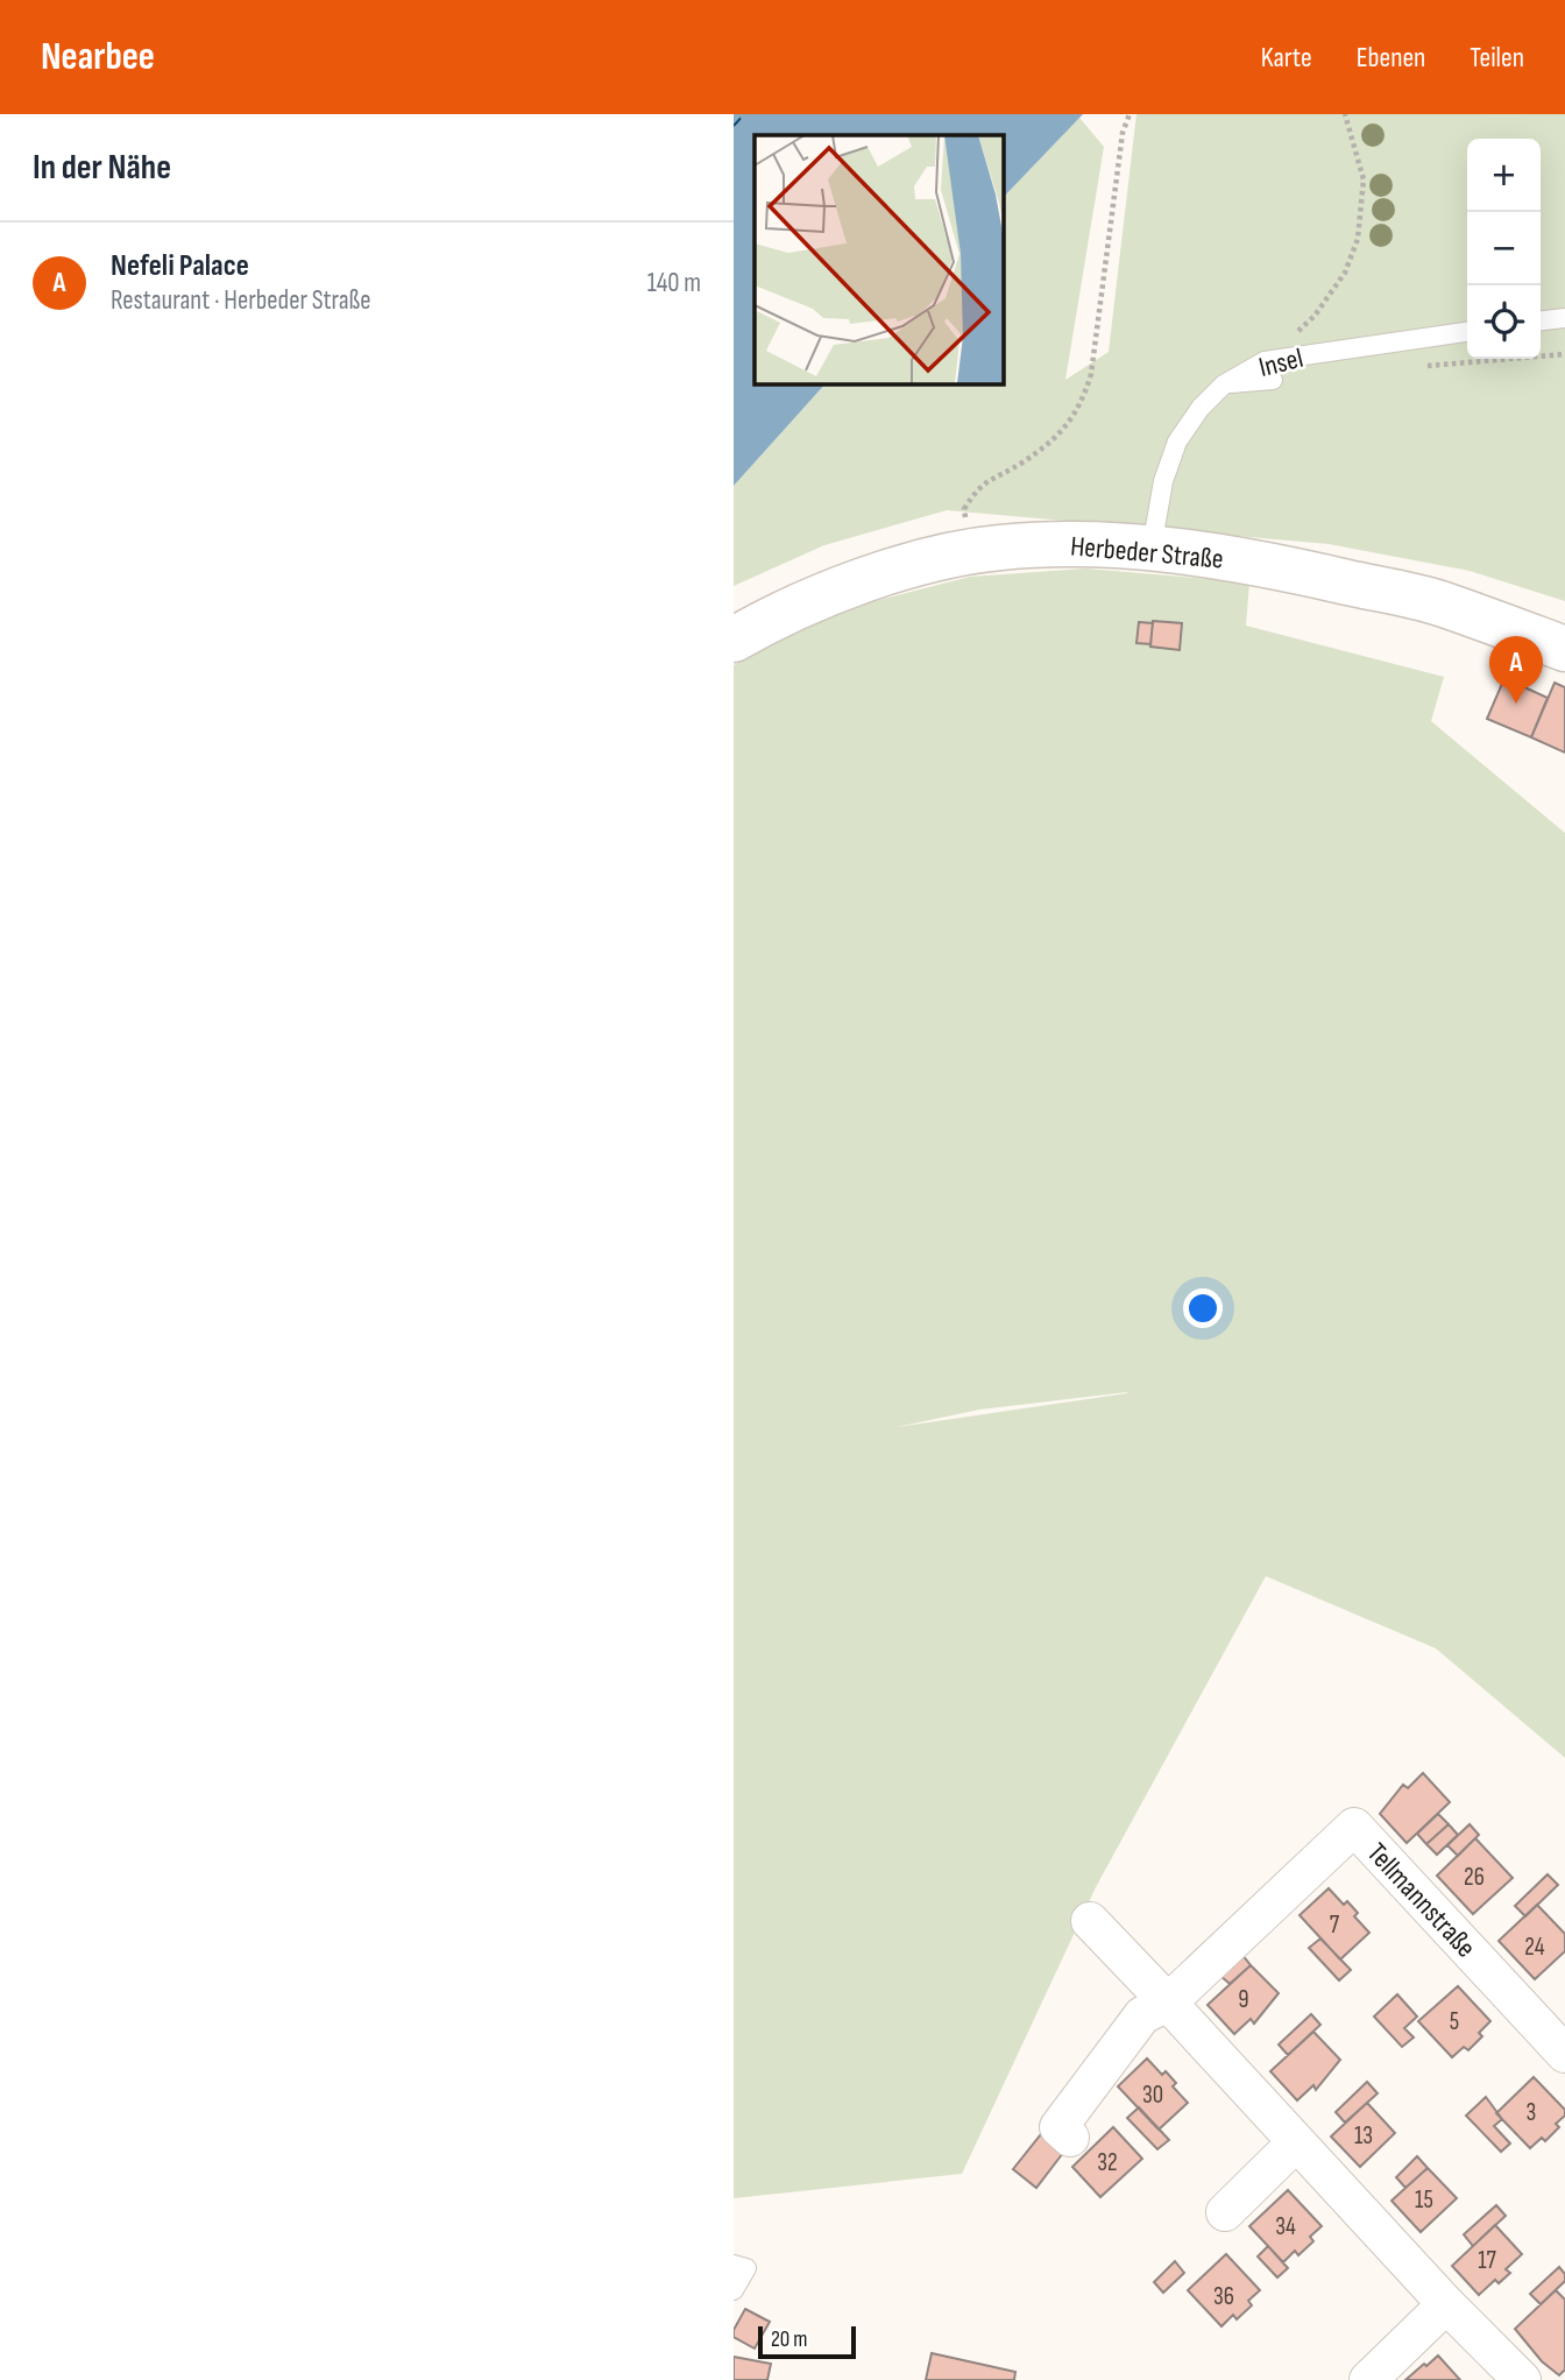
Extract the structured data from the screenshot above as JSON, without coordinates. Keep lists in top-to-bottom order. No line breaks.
{"streets":{"main road":["Herbeder Straße"],"street":["Tellmannstraße"],"lane":["Insel"]},"crossings":[["Insel","Herbeder Straße"]],"house_numbers":["26","7","24","9","5","30","3","13","32","15","34","17","36"],"scale_bar":"20 m","page":{"header":"Nearbee","nav":["Karte","Ebenen","Teilen"],"heading":"In der Nähe","map_buttons":["+","−"],"list":[{"mark":"A","name":"Nefeli Palace","note":"Restaurant · Herbeder Straße","value":"140 m"}],"pins":"A","scale":"20 m"}}
